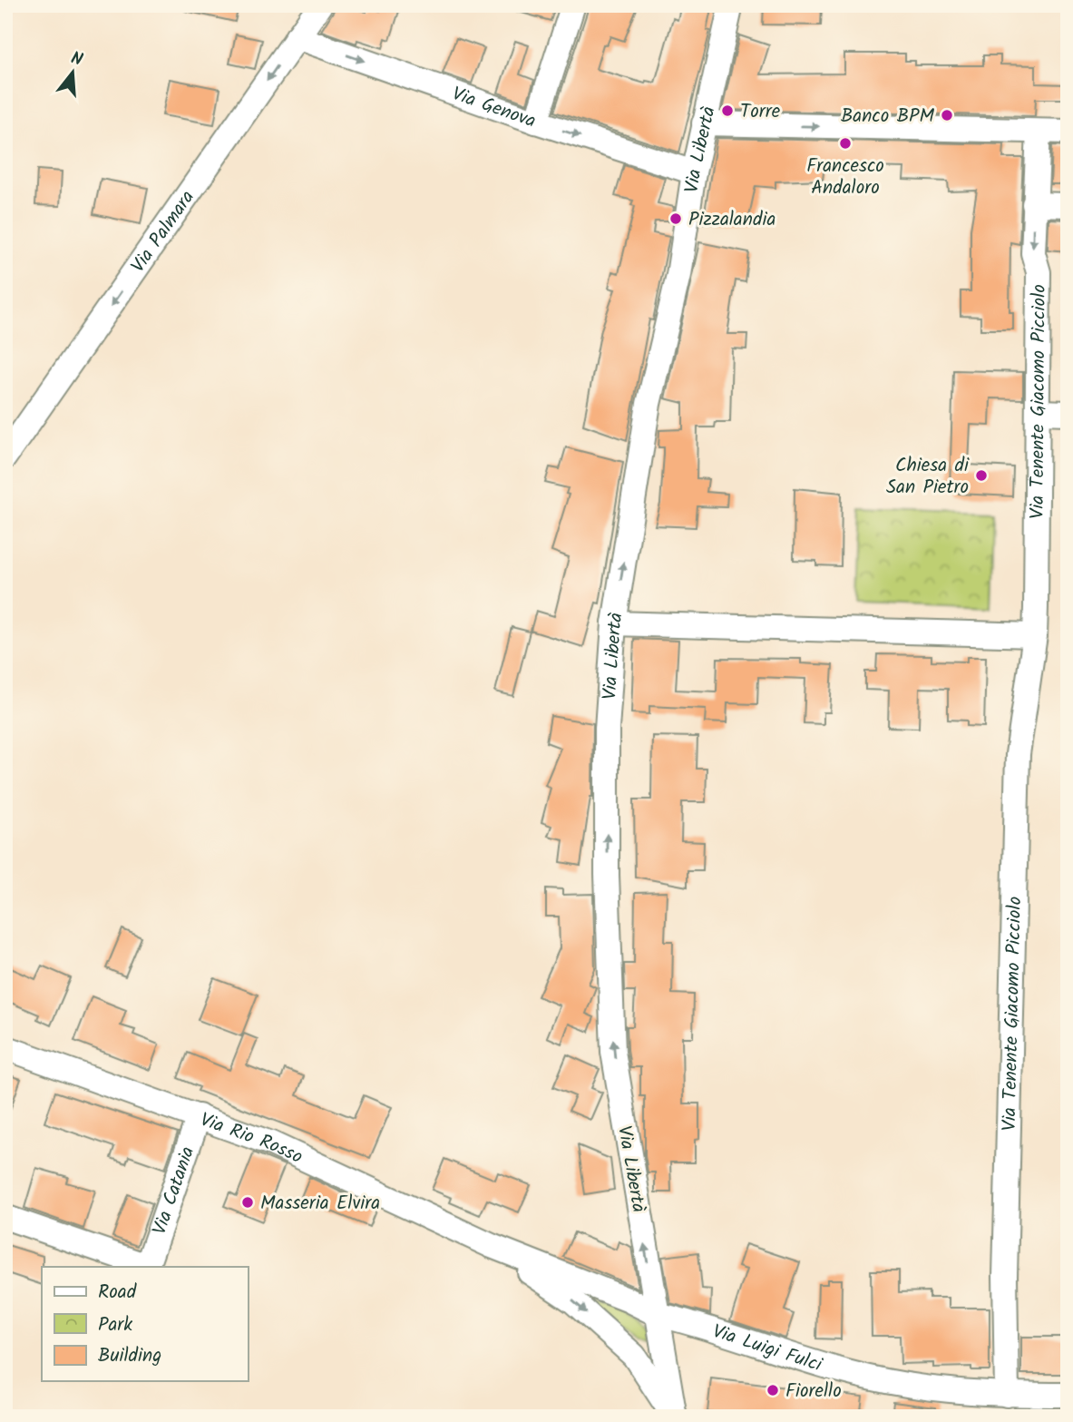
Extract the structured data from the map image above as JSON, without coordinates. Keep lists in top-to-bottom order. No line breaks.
{"streets":{"street":["Via Genova","Via Libertà","Via Palmara","Via Tenente Giacomo Picciolo","Via Rio Rosso","Via Catania","Via Luigi Fulci"]},"crossings":[["Via Genova","Via Libertà"],["Via Genova","Via Palmara"],["Via Libertà","Via Luigi Fulci"],["Via Tenente Giacomo Picciolo","Via Luigi Fulci"],["Via Rio Rosso","Via Catania"],["Via Rio Rosso","Via Luigi Fulci"]],"one_way":["Via Genova","Via Libertà","Via Palmara"],"places":["Torre","Banco BPM","Francesco Andaloro","Pizzalandia","Chiesa di San Pietro","Masseria Elvira","Fiorello"],"legend":["Road","Park","Building"],"north":"top"}
